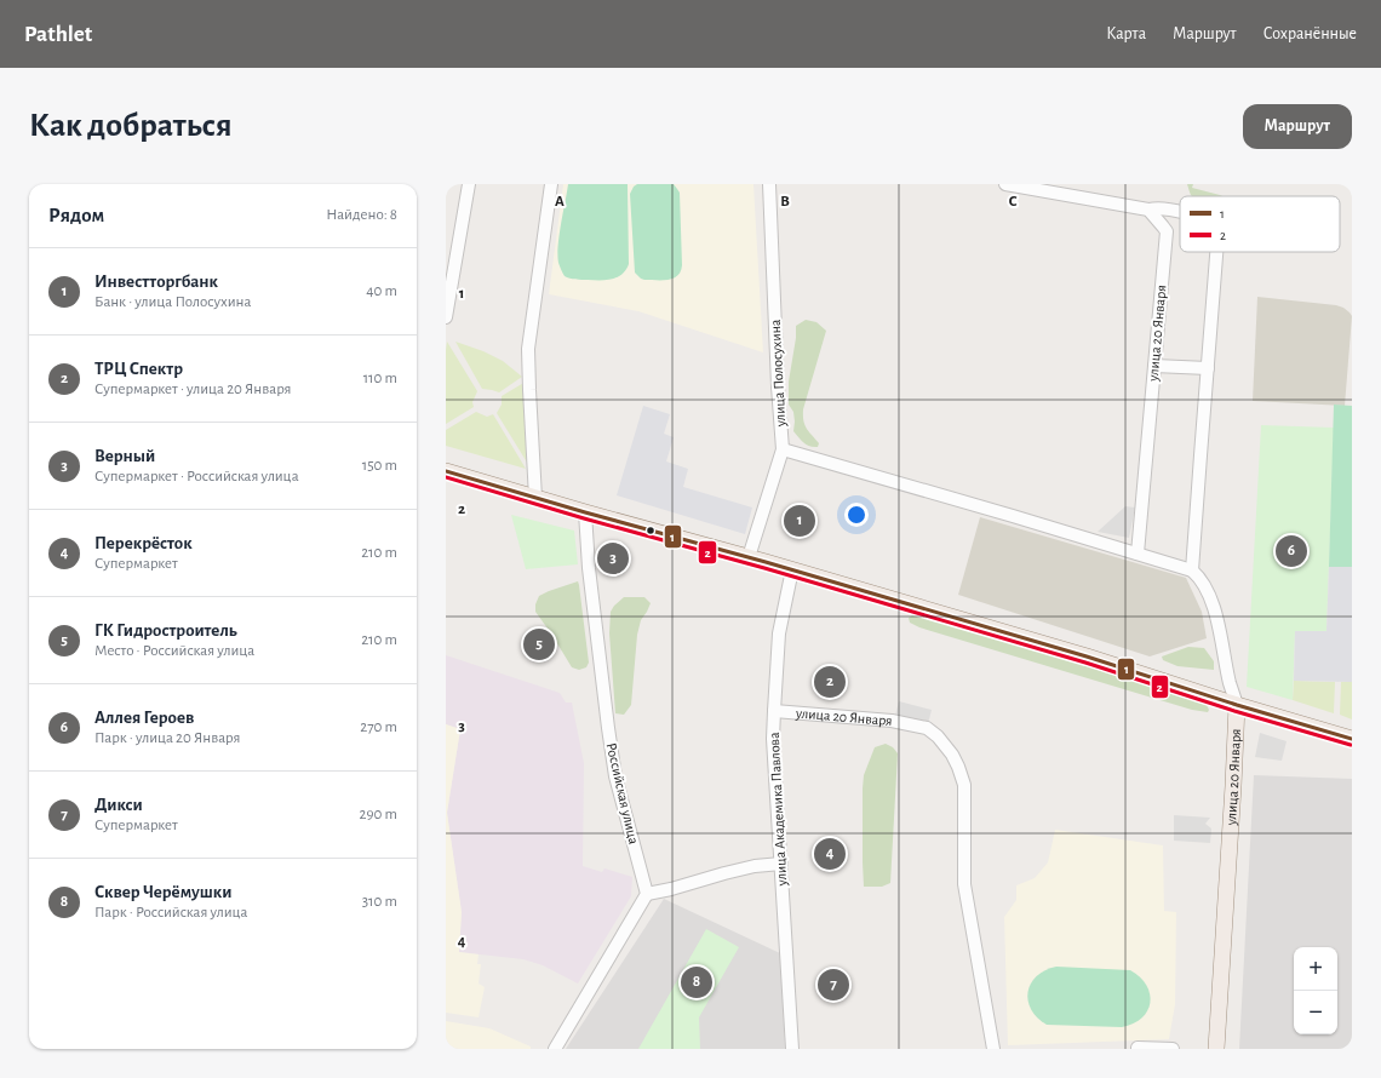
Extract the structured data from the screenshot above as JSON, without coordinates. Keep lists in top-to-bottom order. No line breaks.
{"streets":{"main road":["улица 20 Января"],"street":["улица Полосухина","Российская улица","улица Академика Павлова"]},"crossings":[["улица 20 Января","улица Академика Павлова"]],"lines":["transit line 1","transit line 2"],"legend":["1","2"],"page":{"header":"Pathlet","nav":["Карта","Маршрут","Сохранённые"],"buttons":"Маршрут","title":"Как добраться","heading":["Рядом","Найдено: 8"],"list":[{"mark":"1","name":"Инвестторгбанк","note":"Банк · улица Полосухина","value":"40 m"},{"mark":"2","name":"ТРЦ Спектр","note":"Супермаркет · улица 20 Января","value":"110 m"},{"mark":"3","name":"Верный","note":"Супермаркет · Российская улица","value":"150 m"},{"mark":"4","name":"Перекрёсток","note":"Супермаркет","value":"210 m"},{"mark":"5","name":"ГК Гидростроитель","note":"Место · Российская улица","value":"210 m"},{"mark":"6","name":"Аллея Героев","note":"Парк · улица 20 Января","value":"270 m"},{"mark":"7","name":"Дикси","note":"Супермаркет","value":"290 m"},{"mark":"8","name":"Сквер Черёмушки","note":"Парк · Российская улица","value":"310 m"}],"pins":["1","6","3","5","2","4","8","7"],"map_buttons":["+","−"]},"grid":{"columns":["A","B","C"],"rows":["1","2","3","4"]}}
